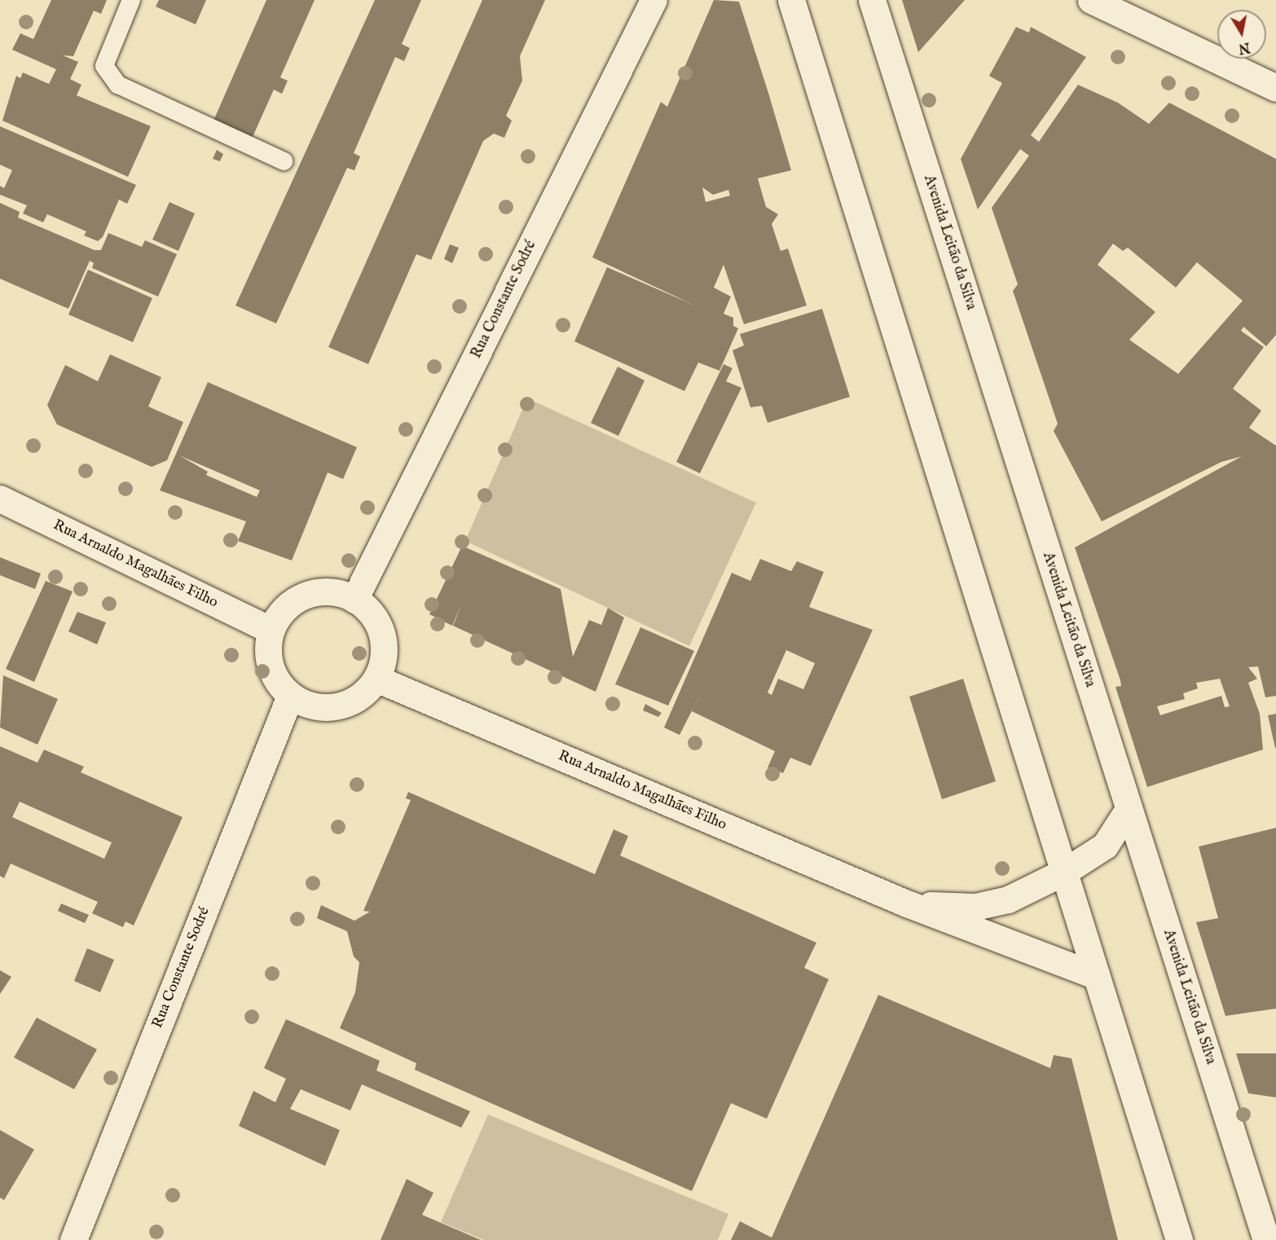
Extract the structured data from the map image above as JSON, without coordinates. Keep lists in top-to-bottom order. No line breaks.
{"streets":{"street":["Avenida Leitão da Silva","Rua Constante Sodré","Rua Arnaldo Magalhães Filho"]},"crossings":[["Avenida Leitão da Silva","Rua Arnaldo Magalhães Filho"],["Rua Constante Sodré","Rua Arnaldo Magalhães Filho"]],"north":"bottom"}
